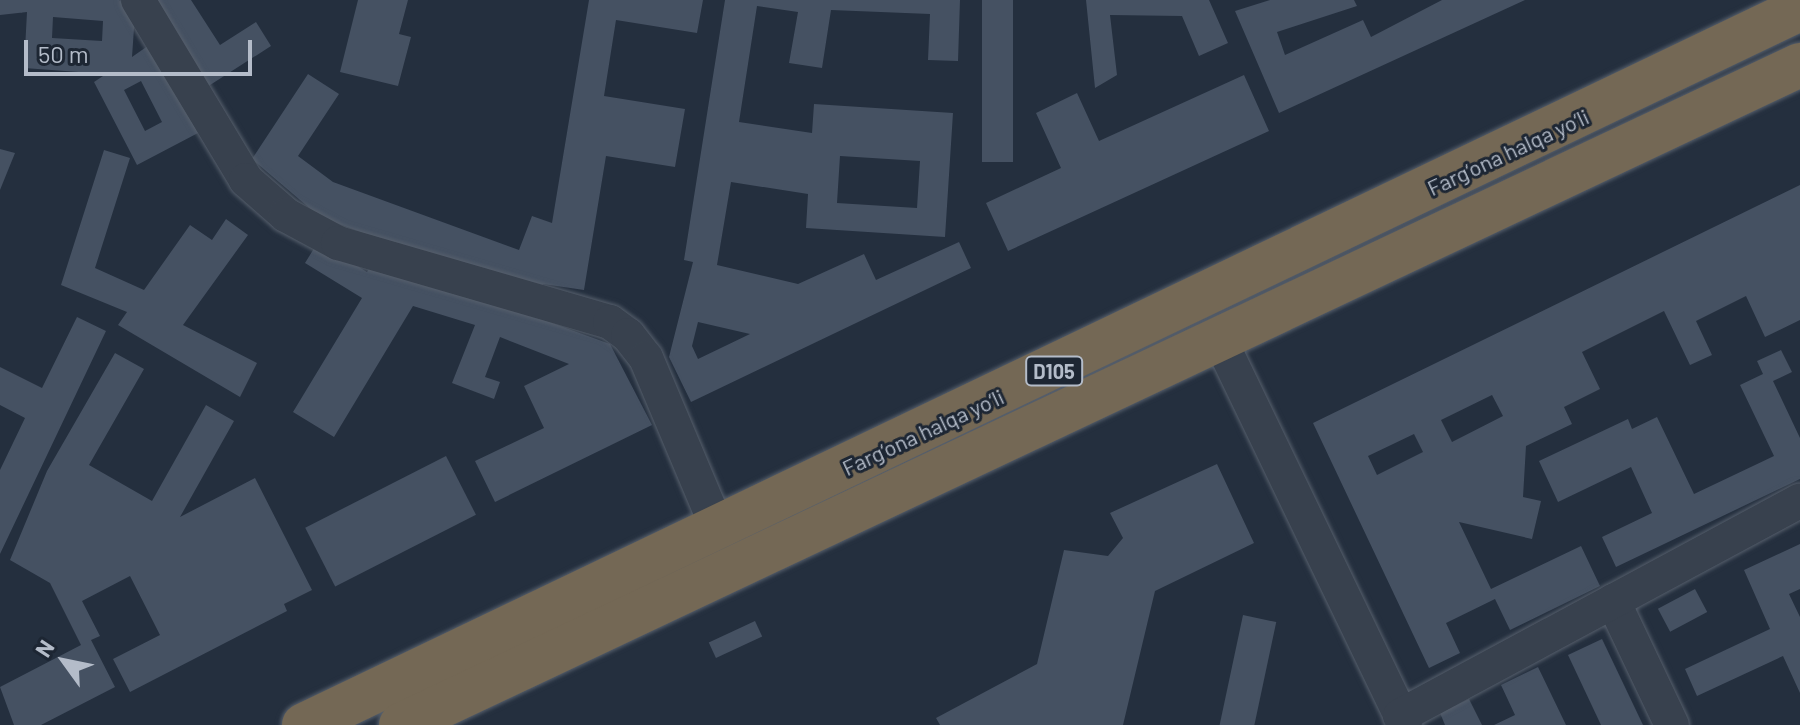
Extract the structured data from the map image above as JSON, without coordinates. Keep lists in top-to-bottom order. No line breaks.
{"streets":{"highway":["Farg‘ona halqa yo‘li","D105"]},"scale_bar":"50 m","north":"top left"}
